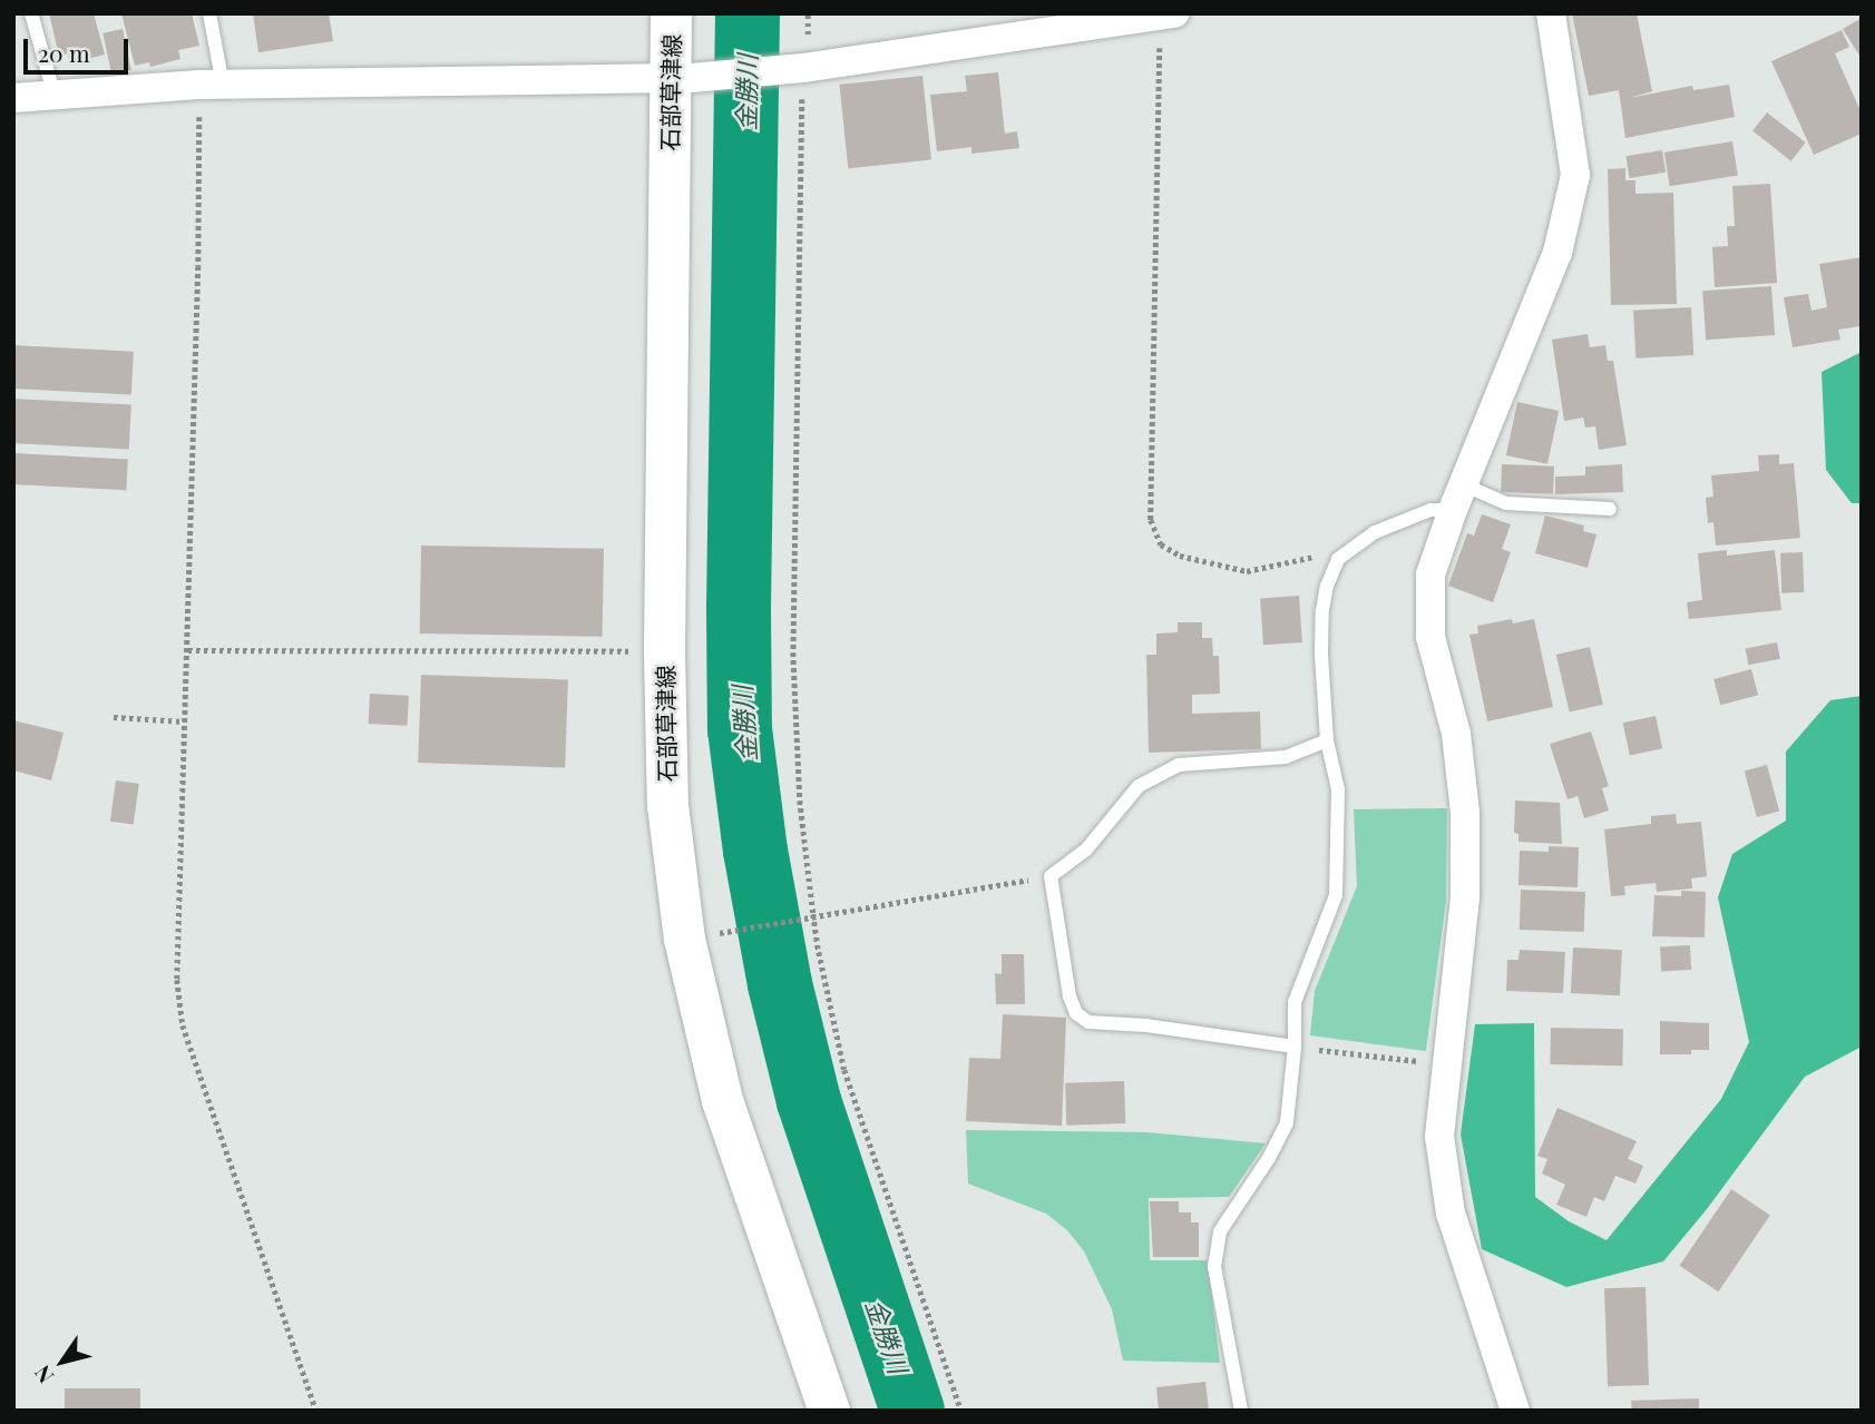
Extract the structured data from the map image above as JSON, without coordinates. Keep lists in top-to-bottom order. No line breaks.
{"streets":{"main road":["石部草津線"]},"water":["金勝川"],"scale_bar":"20 m","north":"bottom left"}
